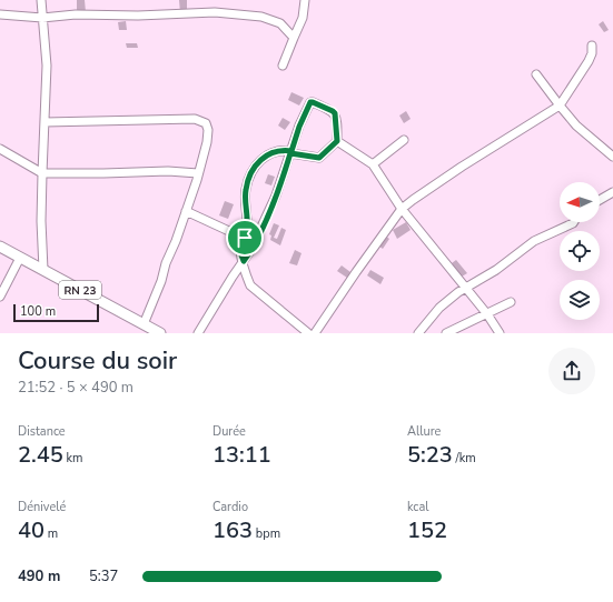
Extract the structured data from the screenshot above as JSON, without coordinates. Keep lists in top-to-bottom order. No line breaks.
{"streets":{"main road":["RN 23"]},"scale_bar":"100 m","north":"left","page":{"scale":"100 m","heading":["Course du soir","21:52 · 5 × 490 m"],"stats":[["Distance","2.45 km"],["Durée","13:11"],["Allure","5:23 /km"],["Dénivelé","40 m"],["Cardio","163 bpm"],["kcal","152"]],"list":[{"name":"490 m","note":"5:37"}]}}
